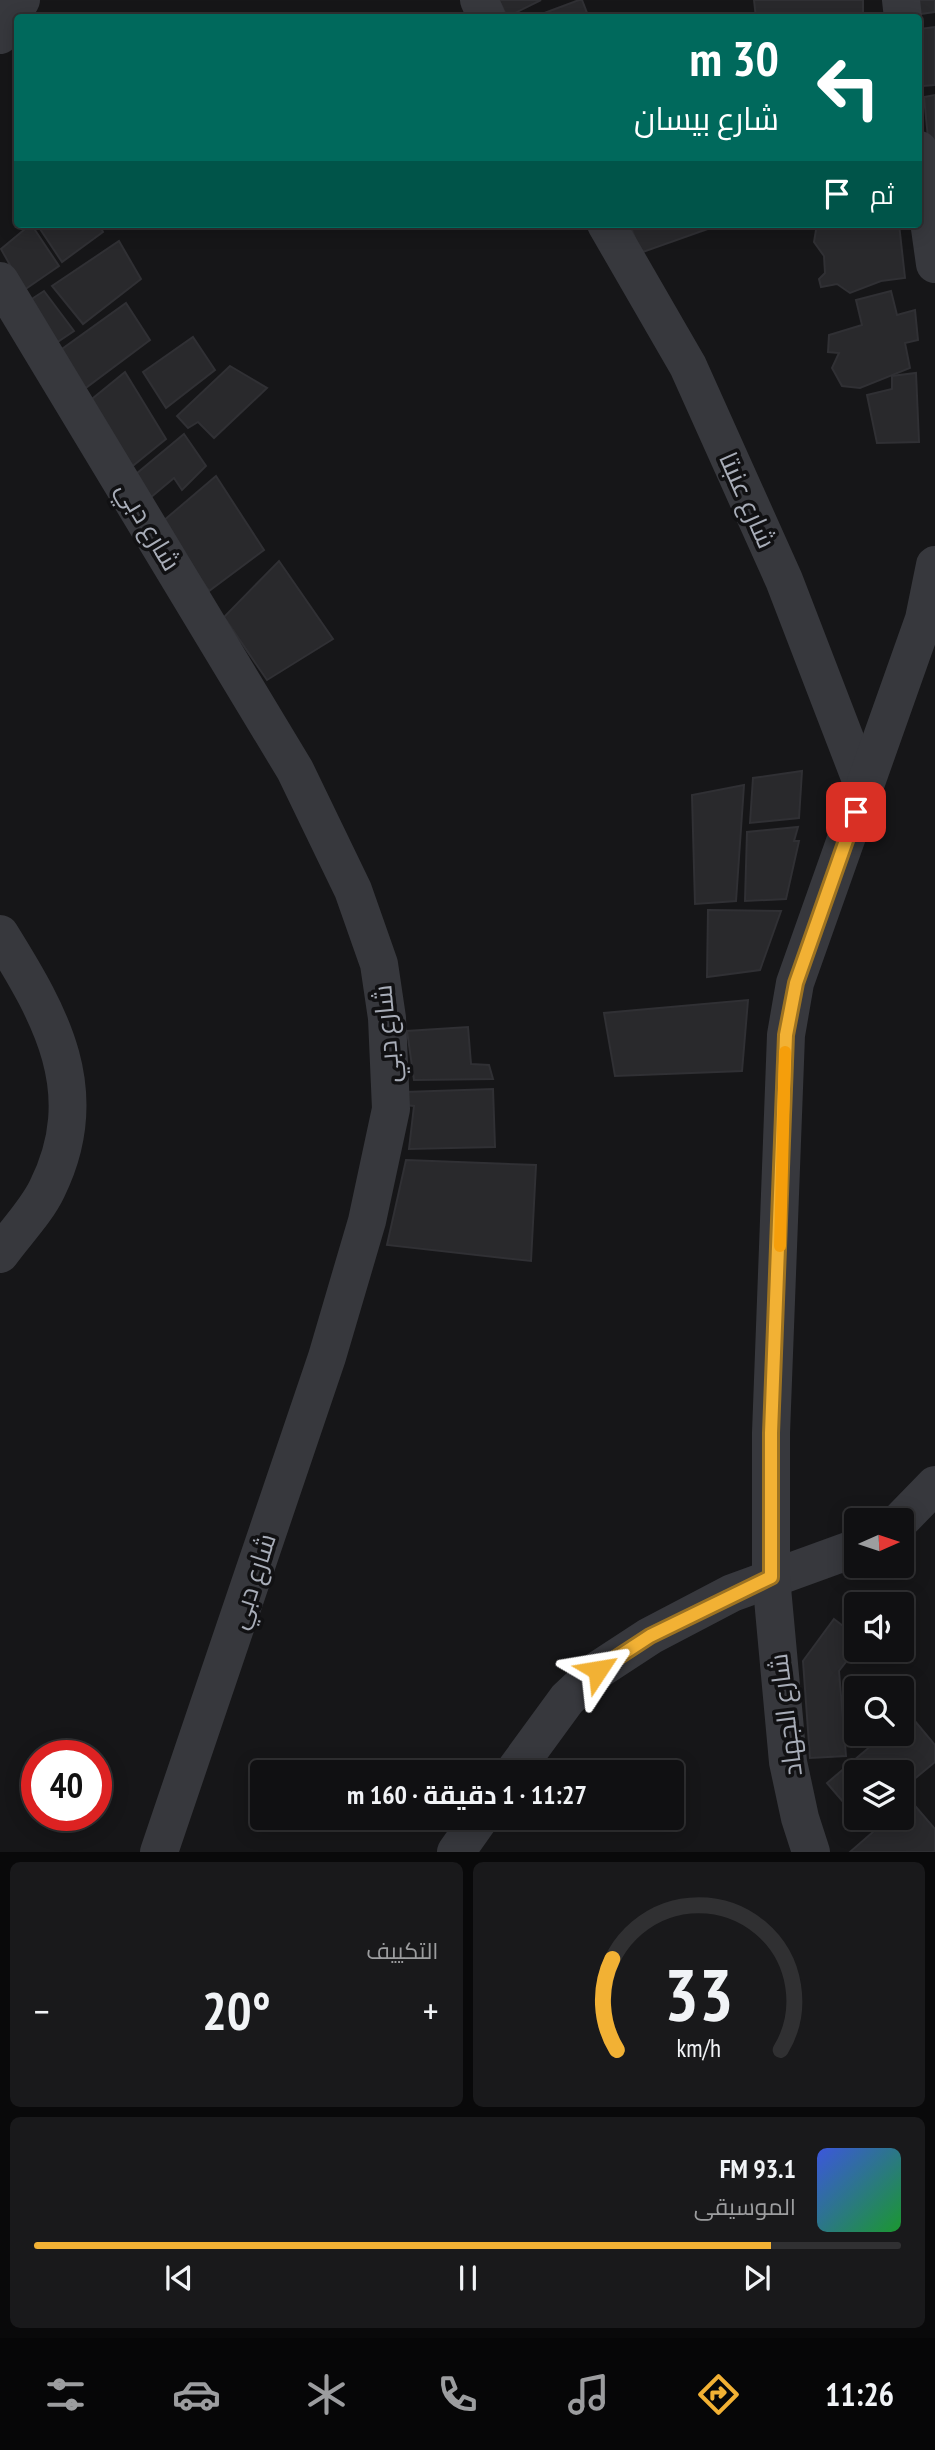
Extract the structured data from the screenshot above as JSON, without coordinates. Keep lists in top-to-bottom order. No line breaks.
{"streets":{"street":["شارع عنبتا","شارع دبي","شارع الجهاد"]},"crossings":[["شارع عنبتا","شارع الجهاد"]],"north":"right","page":{"turn":["30 m","شارع بيسان"],"then":"ثم","limit":"40","trip":"11:27 · 1 دقيقة · 160 m","tile":"التكييف","heat":["−","20°","+"],"song":["93.1 FM","الموسيقى"],"tabs":"11:26","gauge":["33","km/h"]}}
